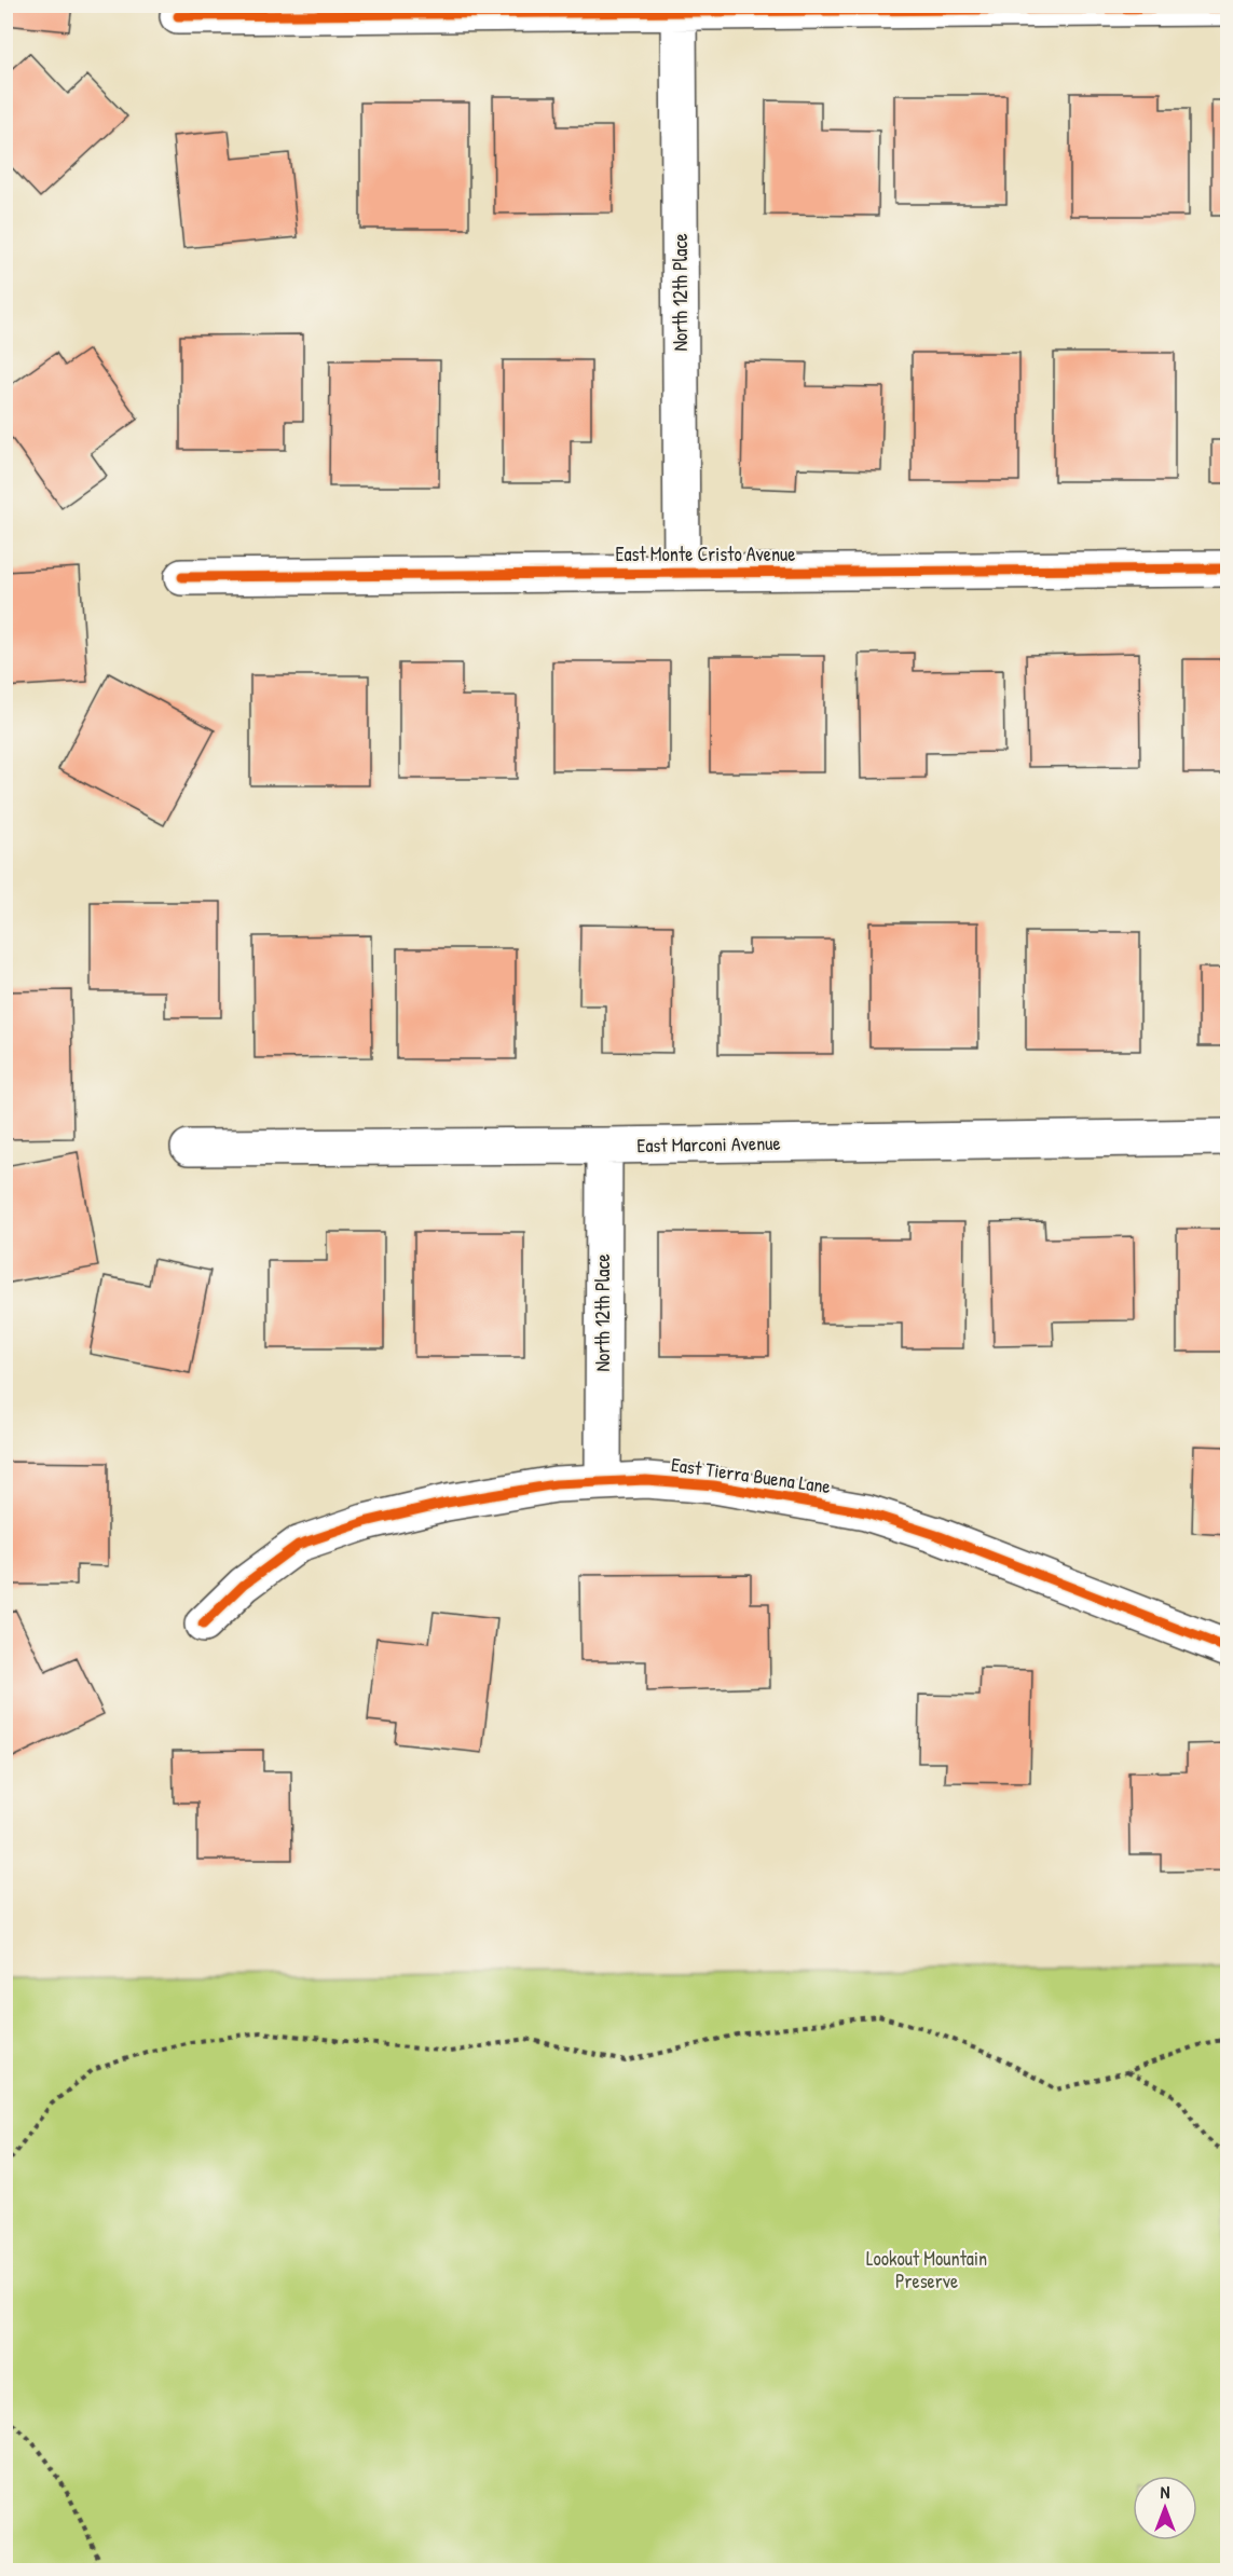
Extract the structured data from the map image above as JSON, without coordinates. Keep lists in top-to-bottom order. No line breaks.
{"streets":{"street":["North 12th Place","East Monte Cristo Avenue","East Marconi Avenue","East Tierra Buena Lane"]},"crossings":[["North 12th Place","East Monte Cristo Avenue"],["North 12th Place","East Marconi Avenue"],["North 12th Place","East Tierra Buena Lane"]],"parks":["Lookout Mountain Preserve"],"north":"top"}
